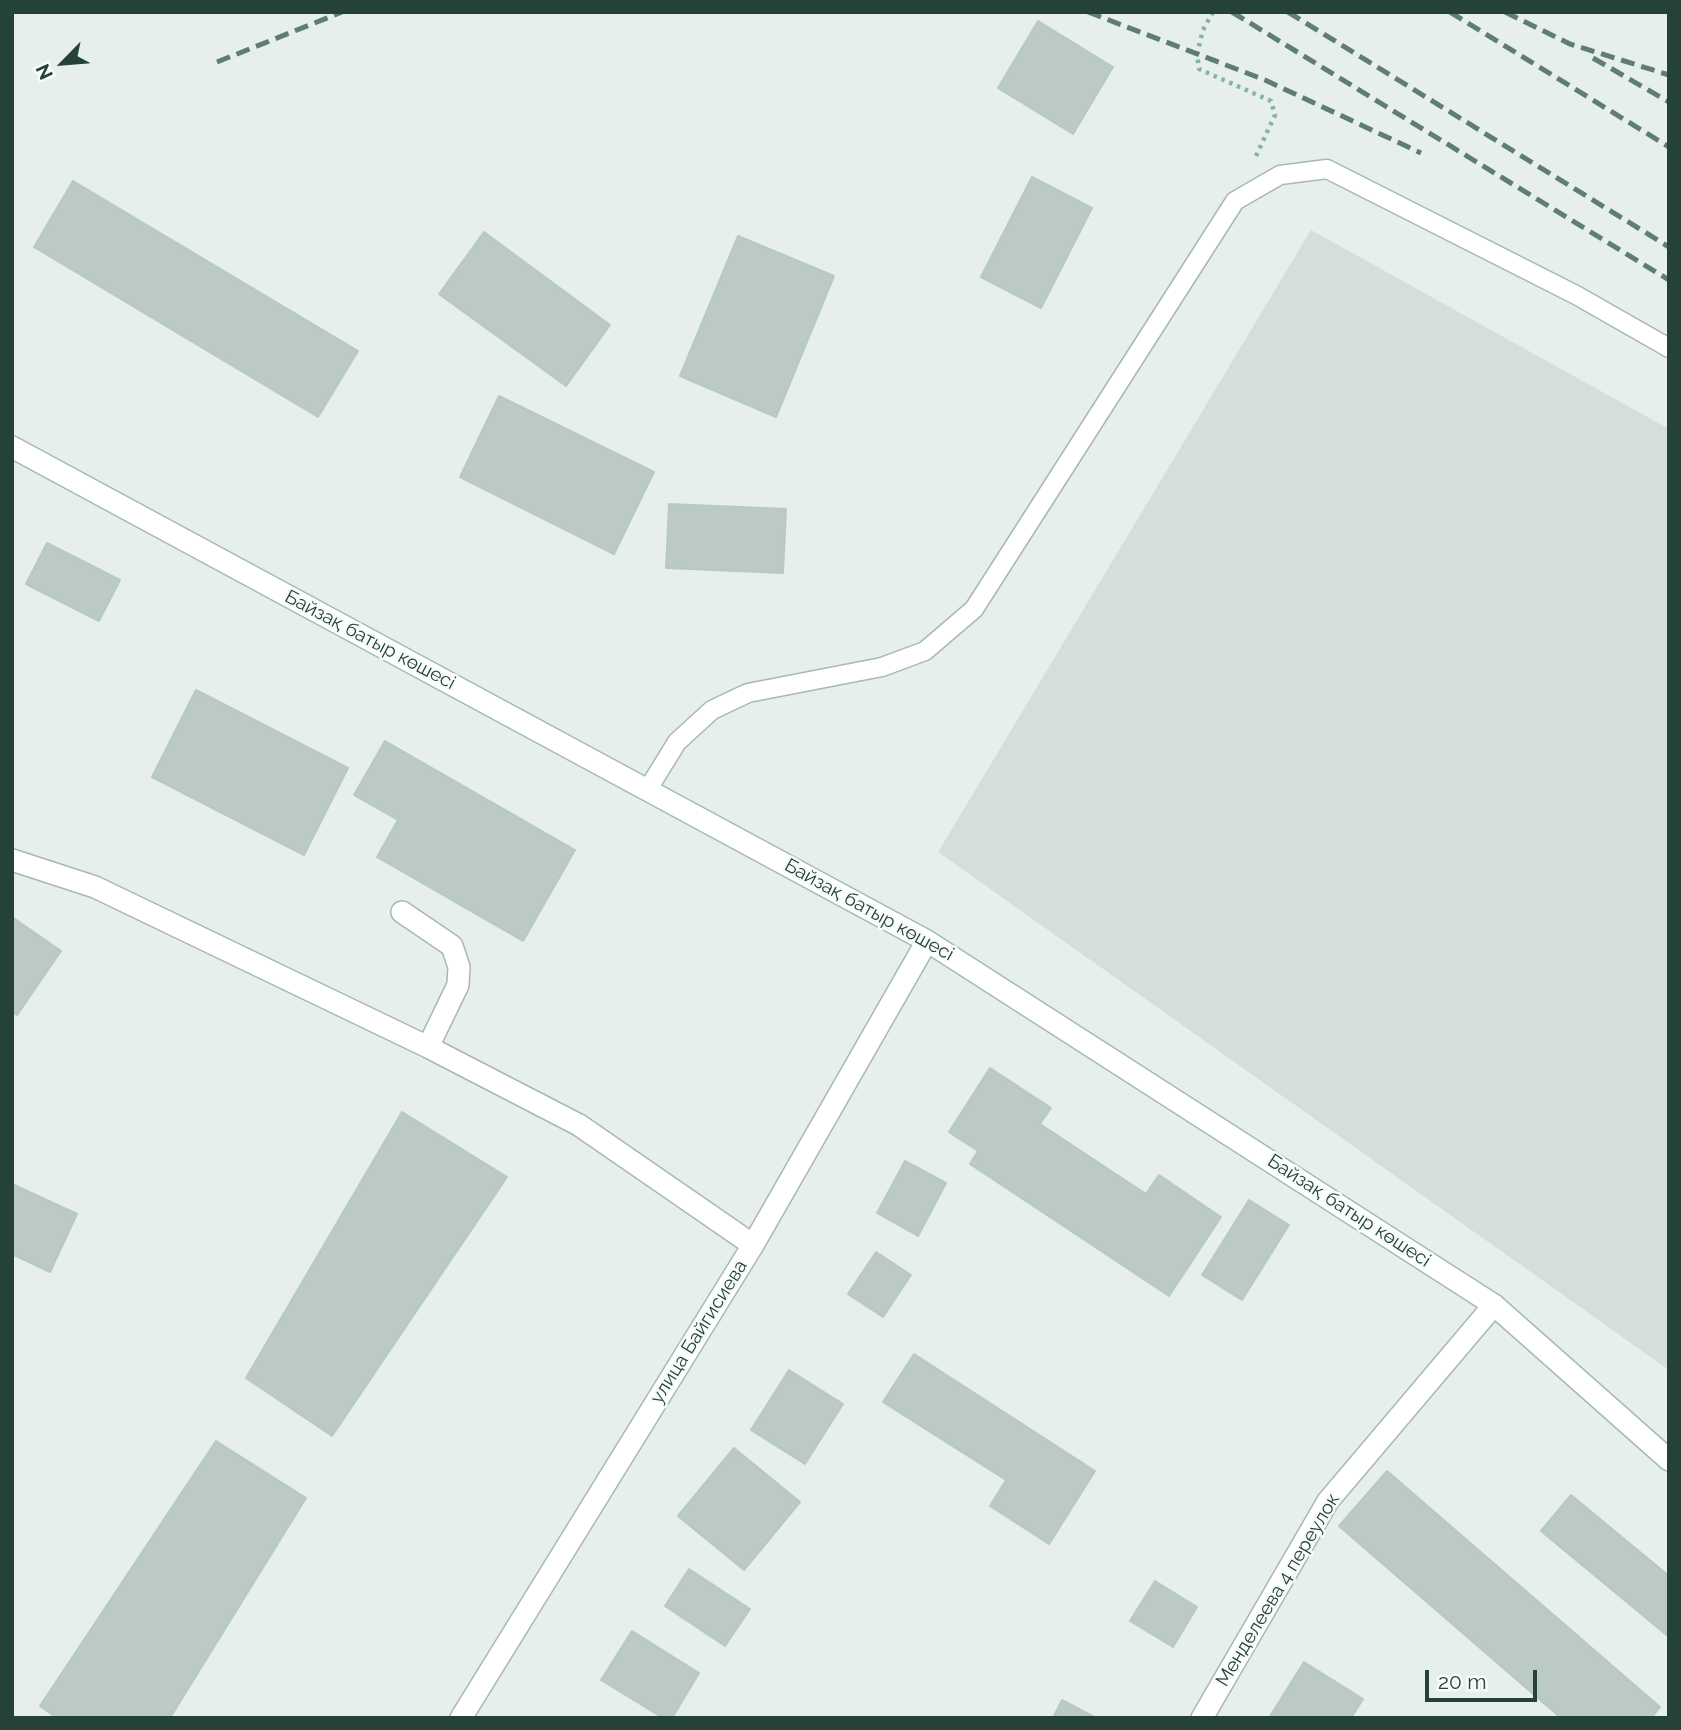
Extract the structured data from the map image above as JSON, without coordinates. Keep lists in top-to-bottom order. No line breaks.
{"streets":{"street":["Байзақ батыр көшесі","улица Байгисиева","Менделеева 4 переулок"]},"crossings":[["Байзақ батыр көшесі","улица Байгисиева"],["Байзақ батыр көшесі","Менделеева 4 переулок"]],"scale_bar":"20 m","north":"bottom left"}
